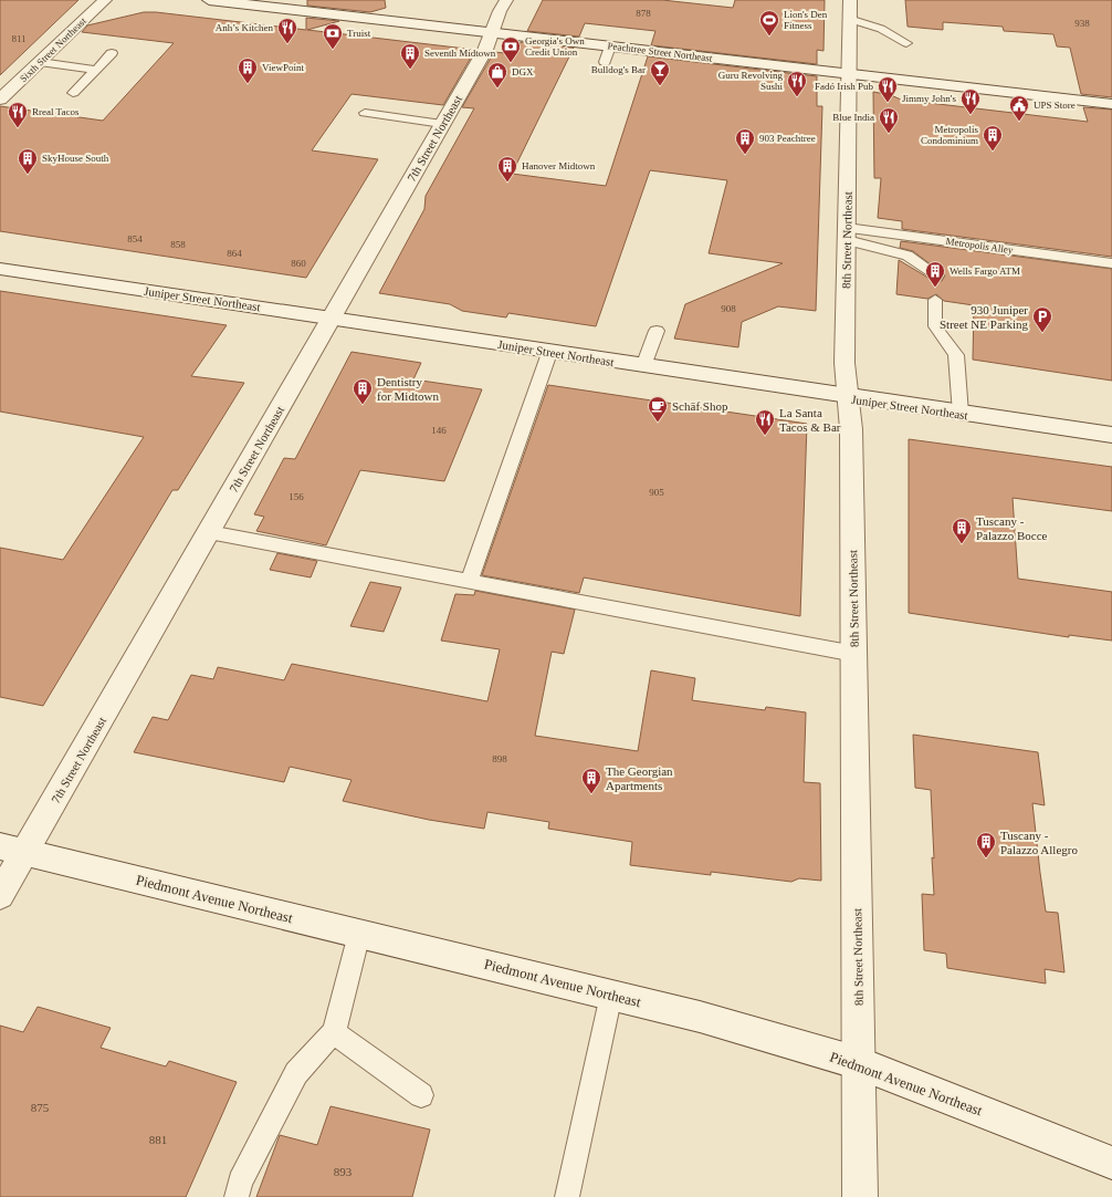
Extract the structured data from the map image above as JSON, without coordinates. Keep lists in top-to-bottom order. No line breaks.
{"streets":{"street":["Sixth Street Northeast","Peachtree Street Northeast","7th Street Northeast","8th Street Northeast","Juniper Street Northeast","Piedmont Avenue Northeast"],"lane":["Metropolis Alley"]},"crossings":[["Peachtree Street Northeast","7th Street Northeast"],["Peachtree Street Northeast","8th Street Northeast"],["7th Street Northeast","Juniper Street Northeast"],["7th Street Northeast","Piedmont Avenue Northeast"],["8th Street Northeast","Metropolis Alley"],["8th Street Northeast","Juniper Street Northeast"],["8th Street Northeast","Piedmont Avenue Northeast"]],"places":{"sports":["Lion's Den Fitness"],"restaurant":["Anh’s Kitchen","Guru Revolving Sushi","Fadó Irish Pub","Jimmy John's","Rreal Tacos","Blue India","La Santa Tacos & Bar"],"bank":["Truist","Georgia's Own Credit Union"],"building":["Seventh Midtown","ViewPoint","Metropolis Condominium","903 Peachtree","SkyHouse South","Hanover Midtown","Wells Fargo ATM","Dentistry for Midtown","Tuscany - Palazzo Bocce","The Georgian Apartments","Tuscany - Palazzo Allegro"],"bar":["Bulldog's Bar"],"shop":["DGX"],"public building":["UPS Store"],"parking":["930 Juniper Street NE Parking"],"cafe":["Schāf Shop"]},"house_numbers":["878","938","811","854","858","864","860","908","146","905","156","898","875","881","893"]}
